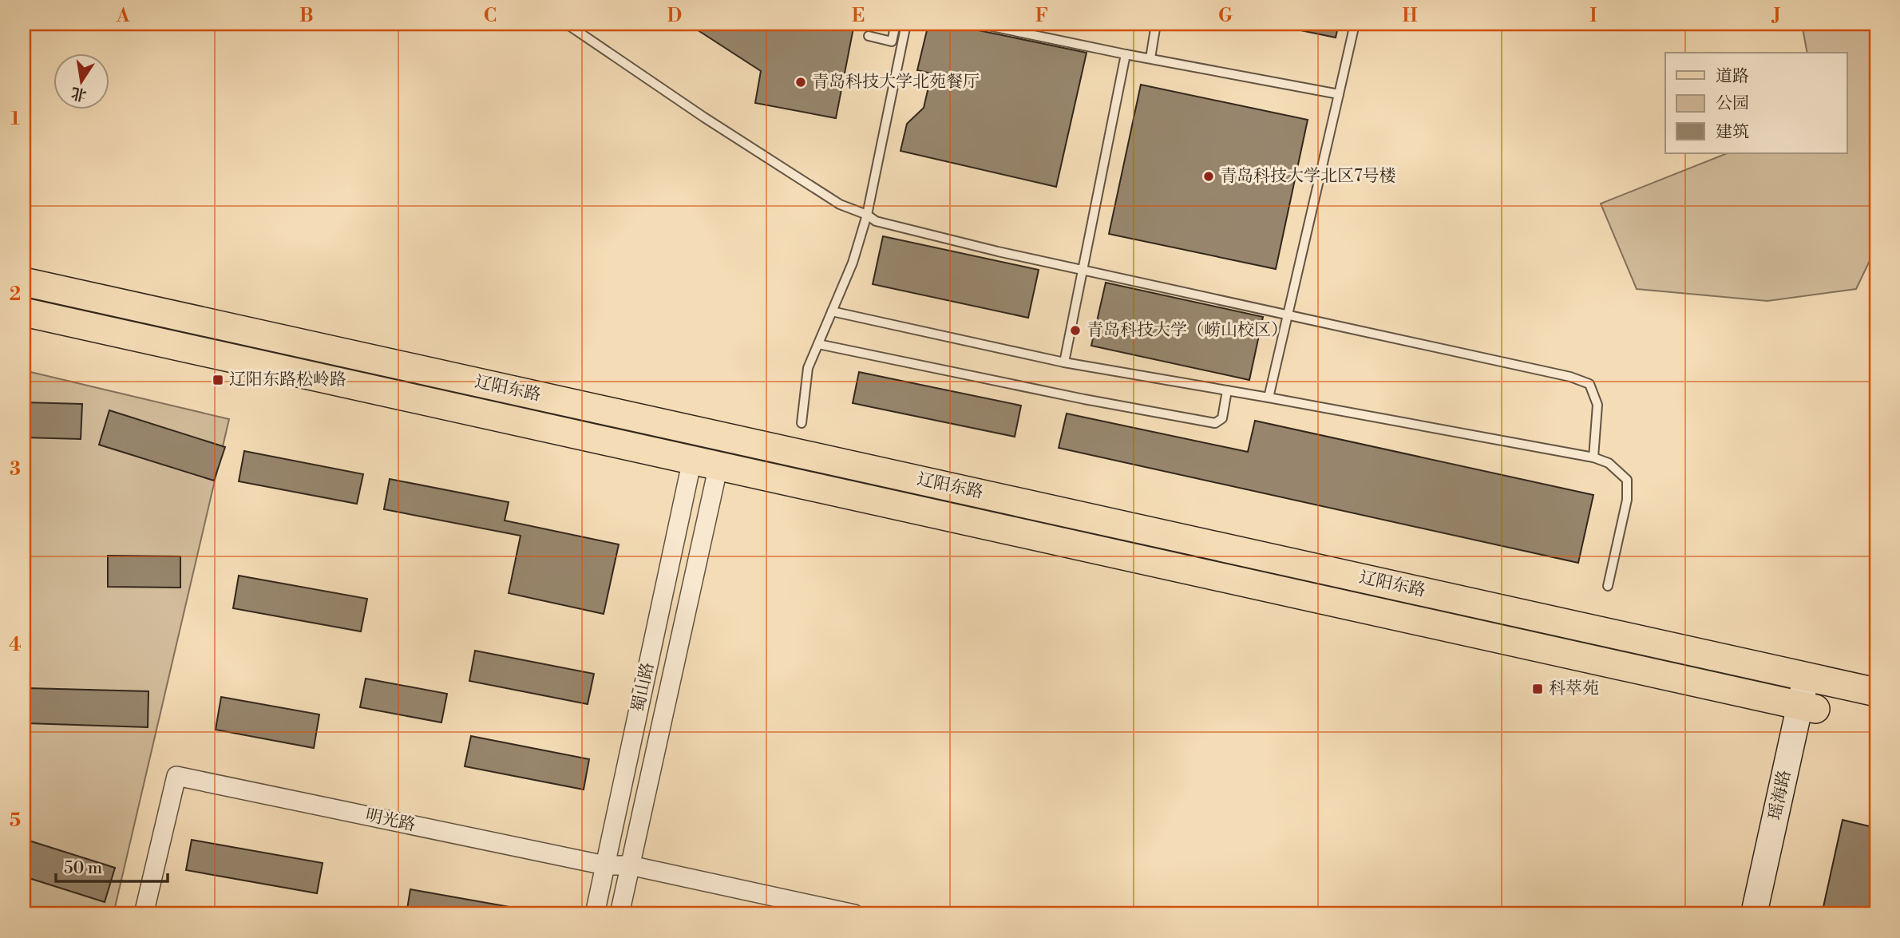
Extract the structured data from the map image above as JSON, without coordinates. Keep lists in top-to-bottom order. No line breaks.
{"streets":{"main road":["辽阳东路"],"street":["蜀山路","瑶海路","明光路"]},"crossings":[["辽阳东路","蜀山路"],["辽阳东路","瑶海路"],["蜀山路","明光路"]],"places":{"other":["青岛科技大学北苑餐厅","青岛科技大学北区7号楼","青岛科技大学（崂山校区）"],"transit":["辽阳东路松岭路","科萃苑"]},"legend":["道路","公园","建筑"],"scale_bar":"50 m","north":"bottom","grid":{"columns":["A","B","C","D","E","F","G","H","I","J"],"rows":["1","2","3","4","5"]}}
